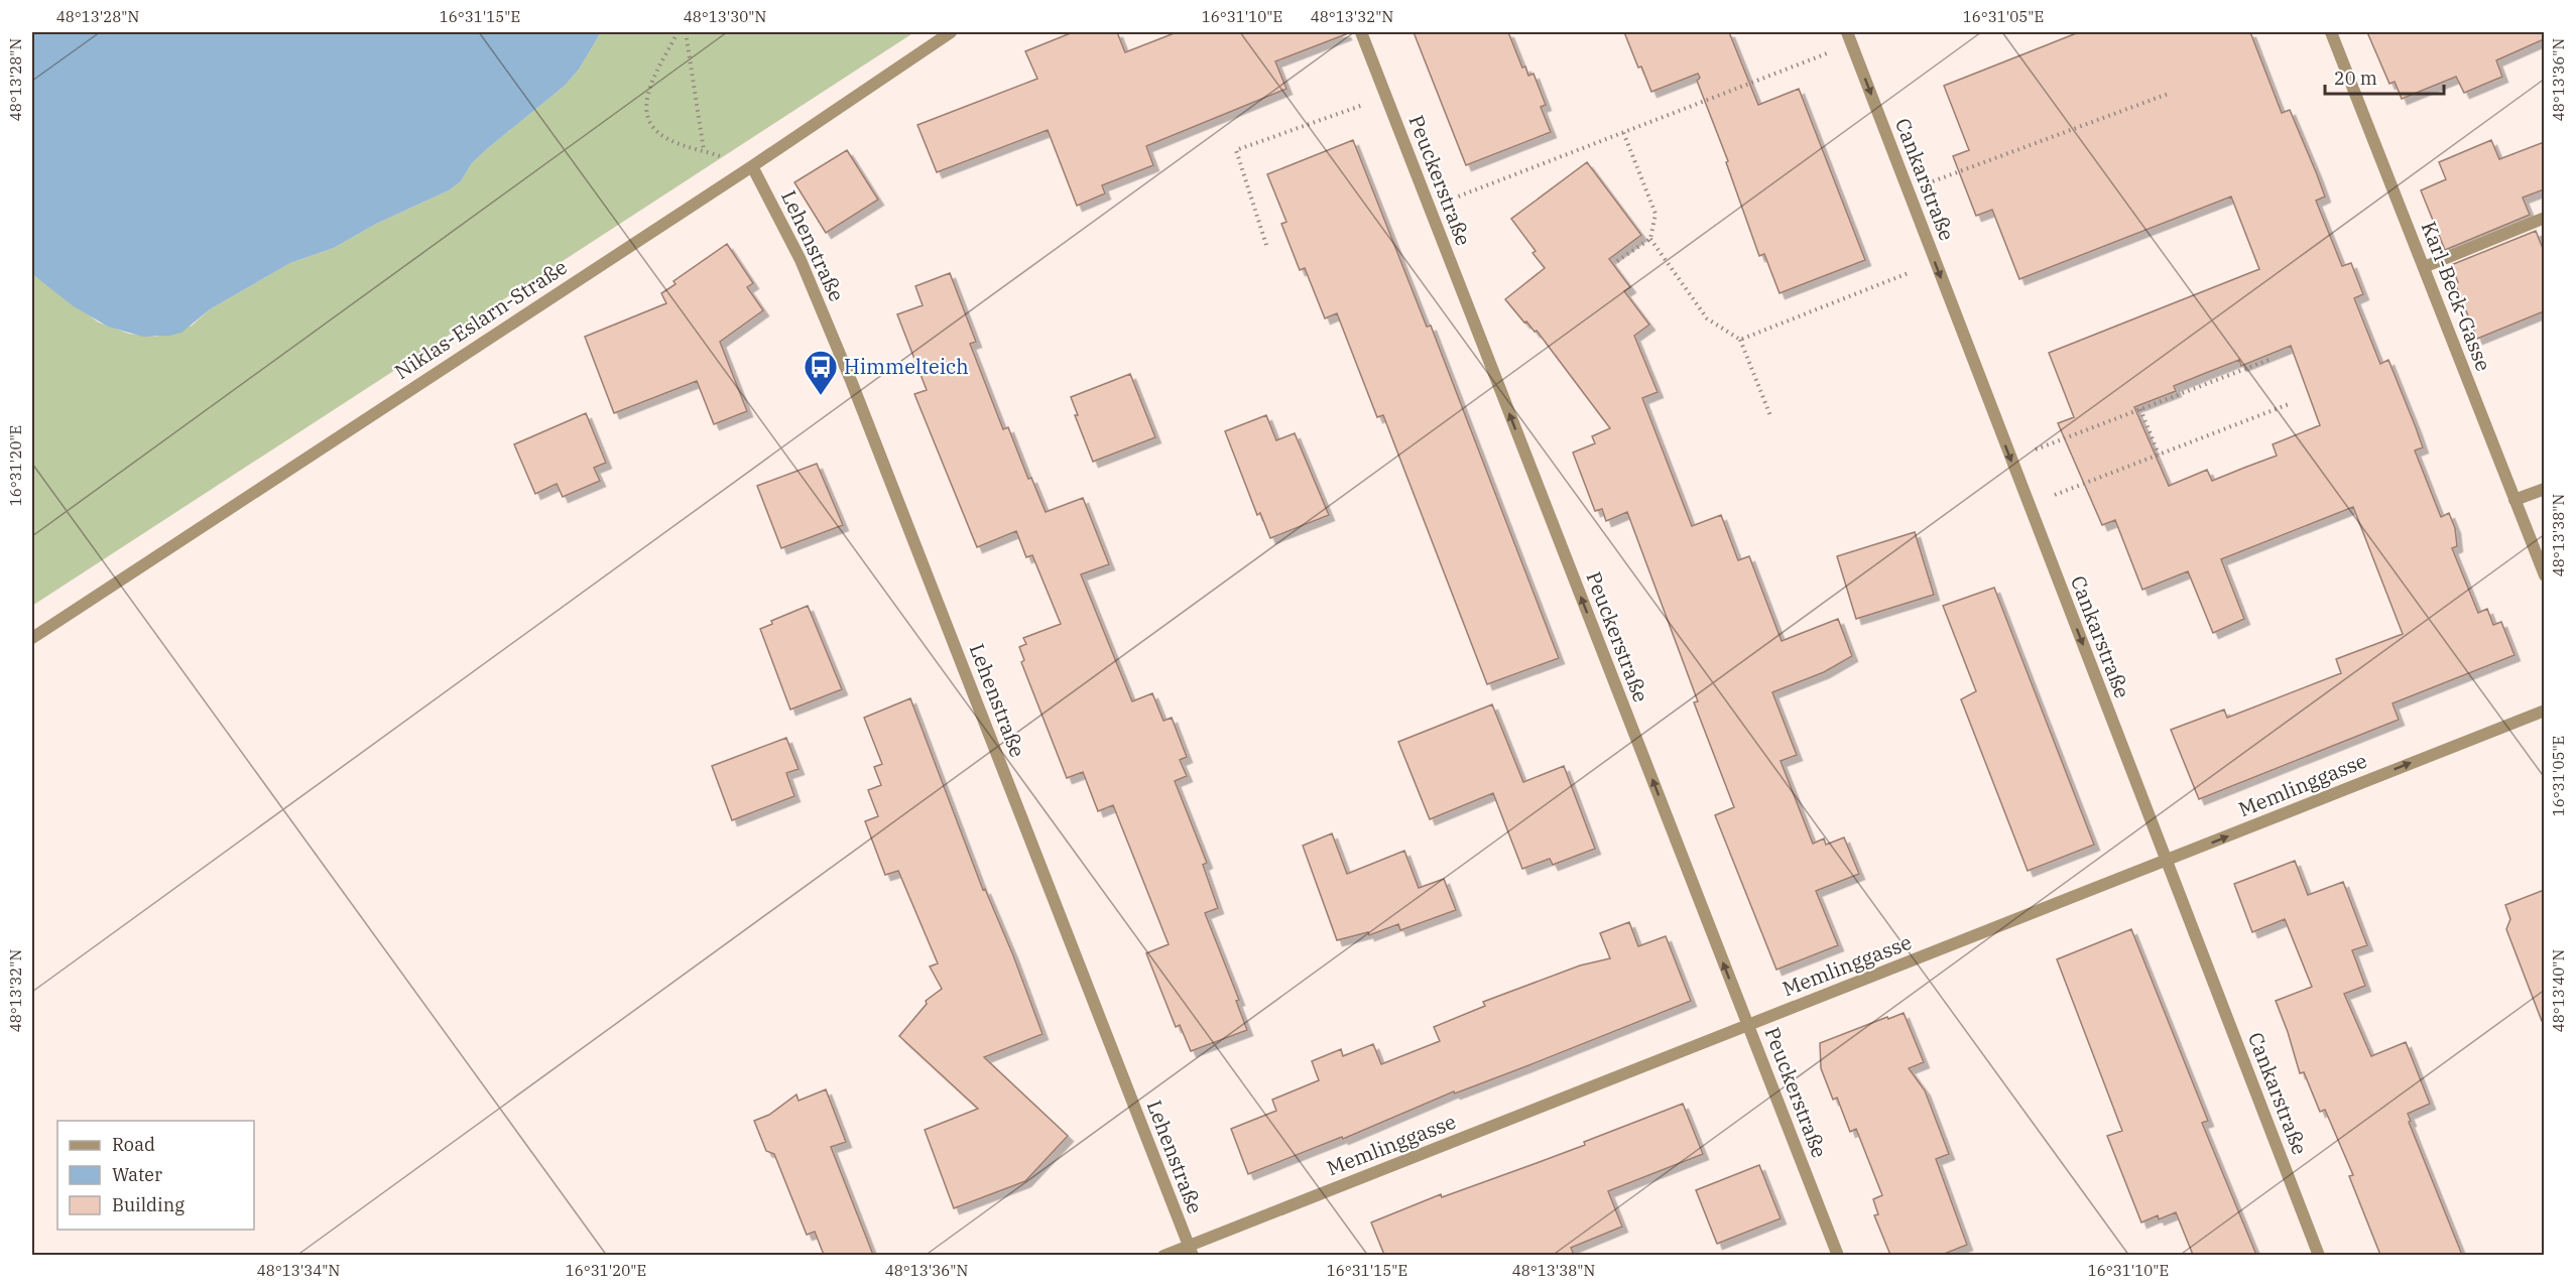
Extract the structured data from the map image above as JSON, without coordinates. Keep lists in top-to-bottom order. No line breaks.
{"streets":{"street":["Cankarstraße","Peuckerstraße","Lehenstraße","Karl-Beck-Gasse","Niklas-Eslarn-Straße","Memlinggasse"]},"crossings":[["Cankarstraße","Memlinggasse"],["Peuckerstraße","Memlinggasse"],["Lehenstraße","Niklas-Eslarn-Straße"],["Lehenstraße","Memlinggasse"]],"one_way":["Cankarstraße","Peuckerstraße"],"places":{"bus stop":["Himmelteich"]},"legend":["Road","Water","Building"],"scale_bar":"20 m","coordinates":["48°13'28\"N","16°31'15\"E","48°13'30\"N","16°31'10\"E","48°13'32\"N","16°31'05\"E","48°13'36\"N","16°31'20\"E","48°13'38\"N","48°13'40\"N","48°13'34\"N"]}
